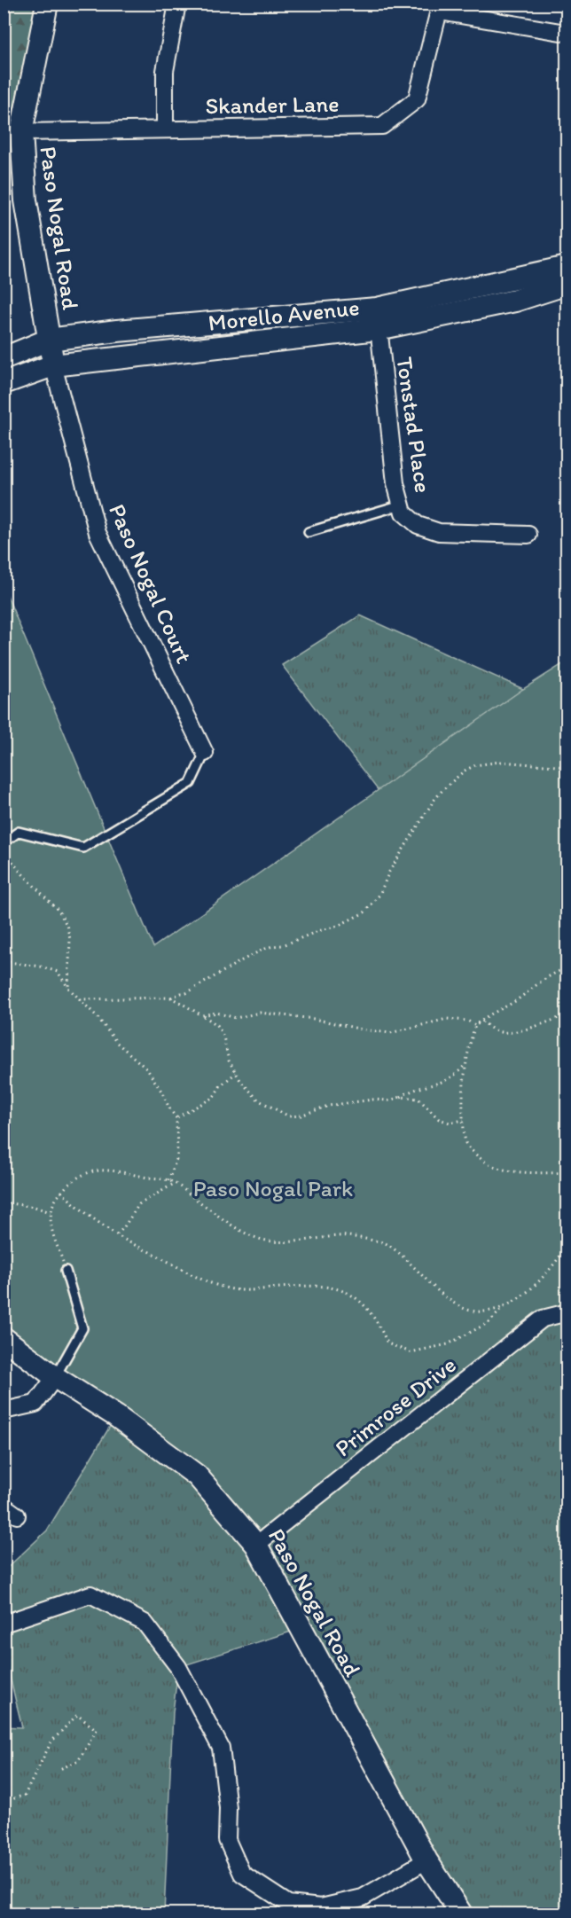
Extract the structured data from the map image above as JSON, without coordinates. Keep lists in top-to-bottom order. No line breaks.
{"streets":{"street":["Skander Lane","Paso Nogal Road","Morello Avenue","Tonstad Place","Paso Nogal Court","Primrose Drive"]},"crossings":[["Skander Lane","Paso Nogal Road"],["Paso Nogal Road","Morello Avenue"],["Paso Nogal Road","Paso Nogal Court"],["Paso Nogal Road","Primrose Drive"],["Morello Avenue","Tonstad Place"],["Morello Avenue","Paso Nogal Court"]],"parks":["Paso Nogal Park"]}
